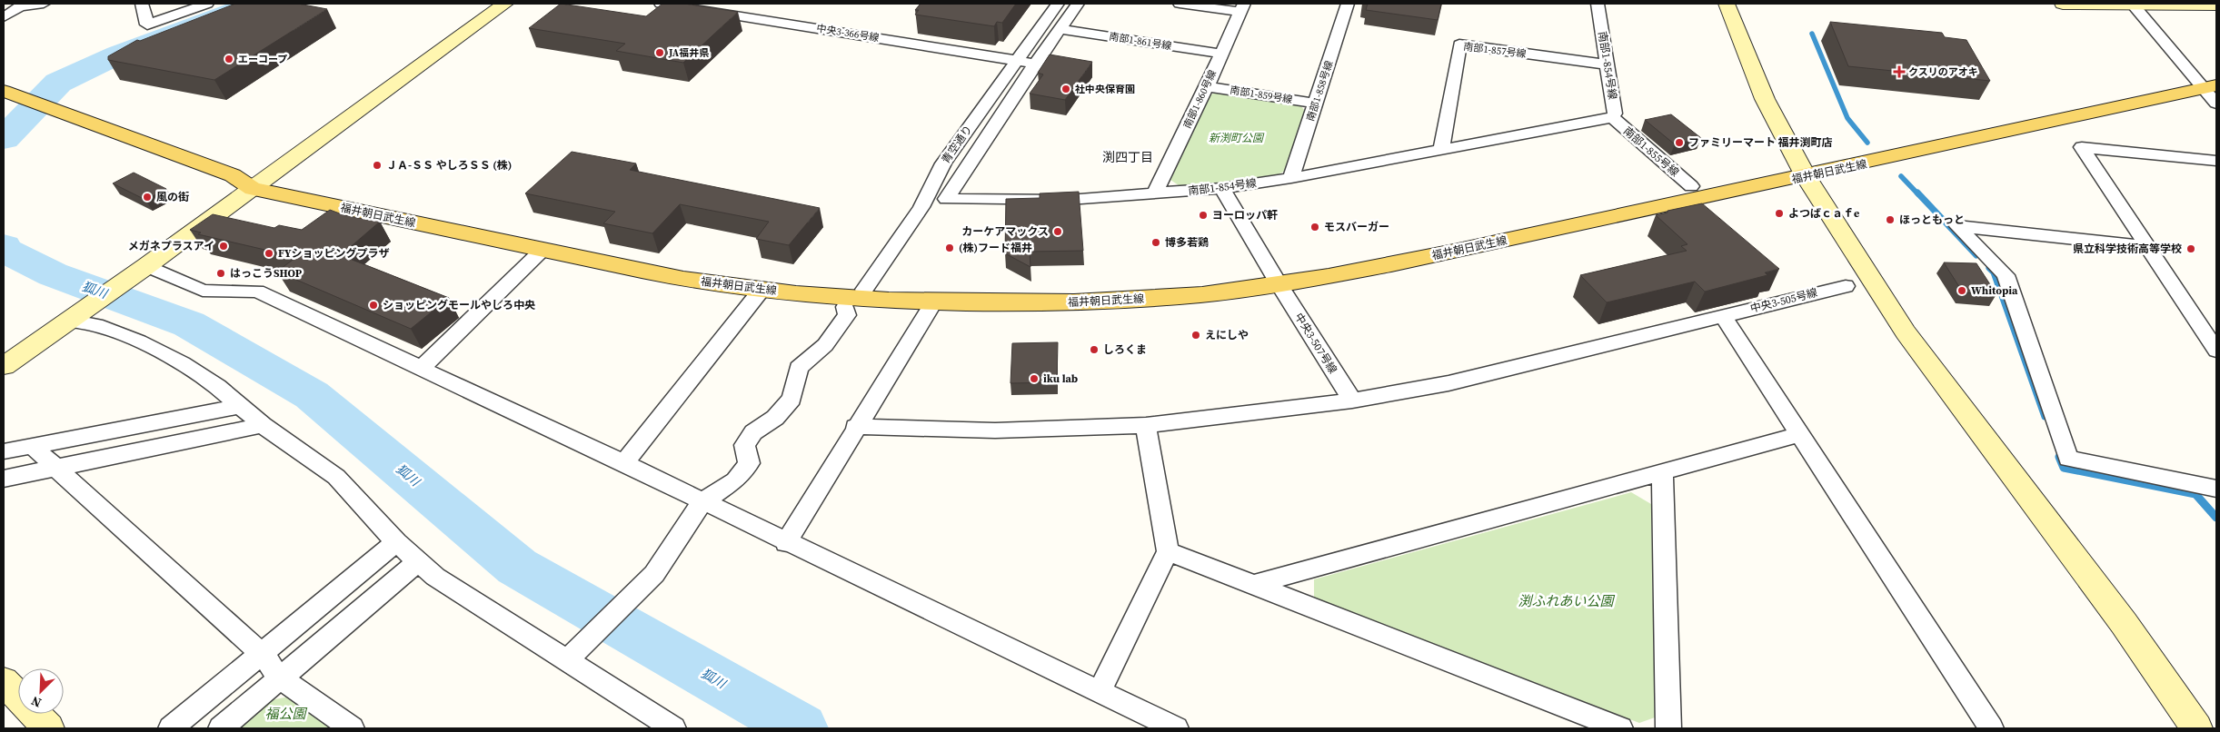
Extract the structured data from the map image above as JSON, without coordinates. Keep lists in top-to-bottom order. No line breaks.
{"streets":{"main road":["福井朝日武生線"],"street":["中央3-366号線","南部1-861号線","南部1-857号線","南部1-854号線","南部1-858号線","南部1-859号線","南部1-860号線","青空通り","南部1-855号線","中央3-505号線","中央3-507号線"]},"crossings":[["中央3-366号線","南部1-854号線"],["中央3-366号線","青空通り"],["南部1-861号線","南部1-854号線"],["南部1-861号線","南部1-860号線"],["南部1-857号線","南部1-854号線"],["南部1-854号線","南部1-858号線"],["南部1-854号線","南部1-860号線"],["南部1-854号線","南部1-855号線"],["南部1-854号線","中央3-507号線"],["南部1-858号線","南部1-859号線"],["南部1-859号線","南部1-860号線"],["福井朝日武生線","中央3-507号線"],["中央3-505号線","中央3-507号線"]],"districts":["渕四丁目"],"water":["狐川"],"parks":["新渕町公園","渕ふれあい公園","福公園"],"places":{"other":["JA福井県","エーコープ","社中央保育園","ファミリーマート 福井渕町店","ＪＡ-ＳＳ やしろＳＳ (株)","風の街","よつばｃａｆe","ヨーロッパ軒","ほっともっと","モスバーガー","カーケアマックス","博多若鶏","メガネプラスアイ","(株)フード福井","県立科学技術高等学校","FYショッピングプラザ","はっこうSHOP","Whitopia","ショッピングモールやしろ中央","えにしや","しろくま","iku lab"],"health":["クスリのアオキ"]},"north":"bottom left"}
